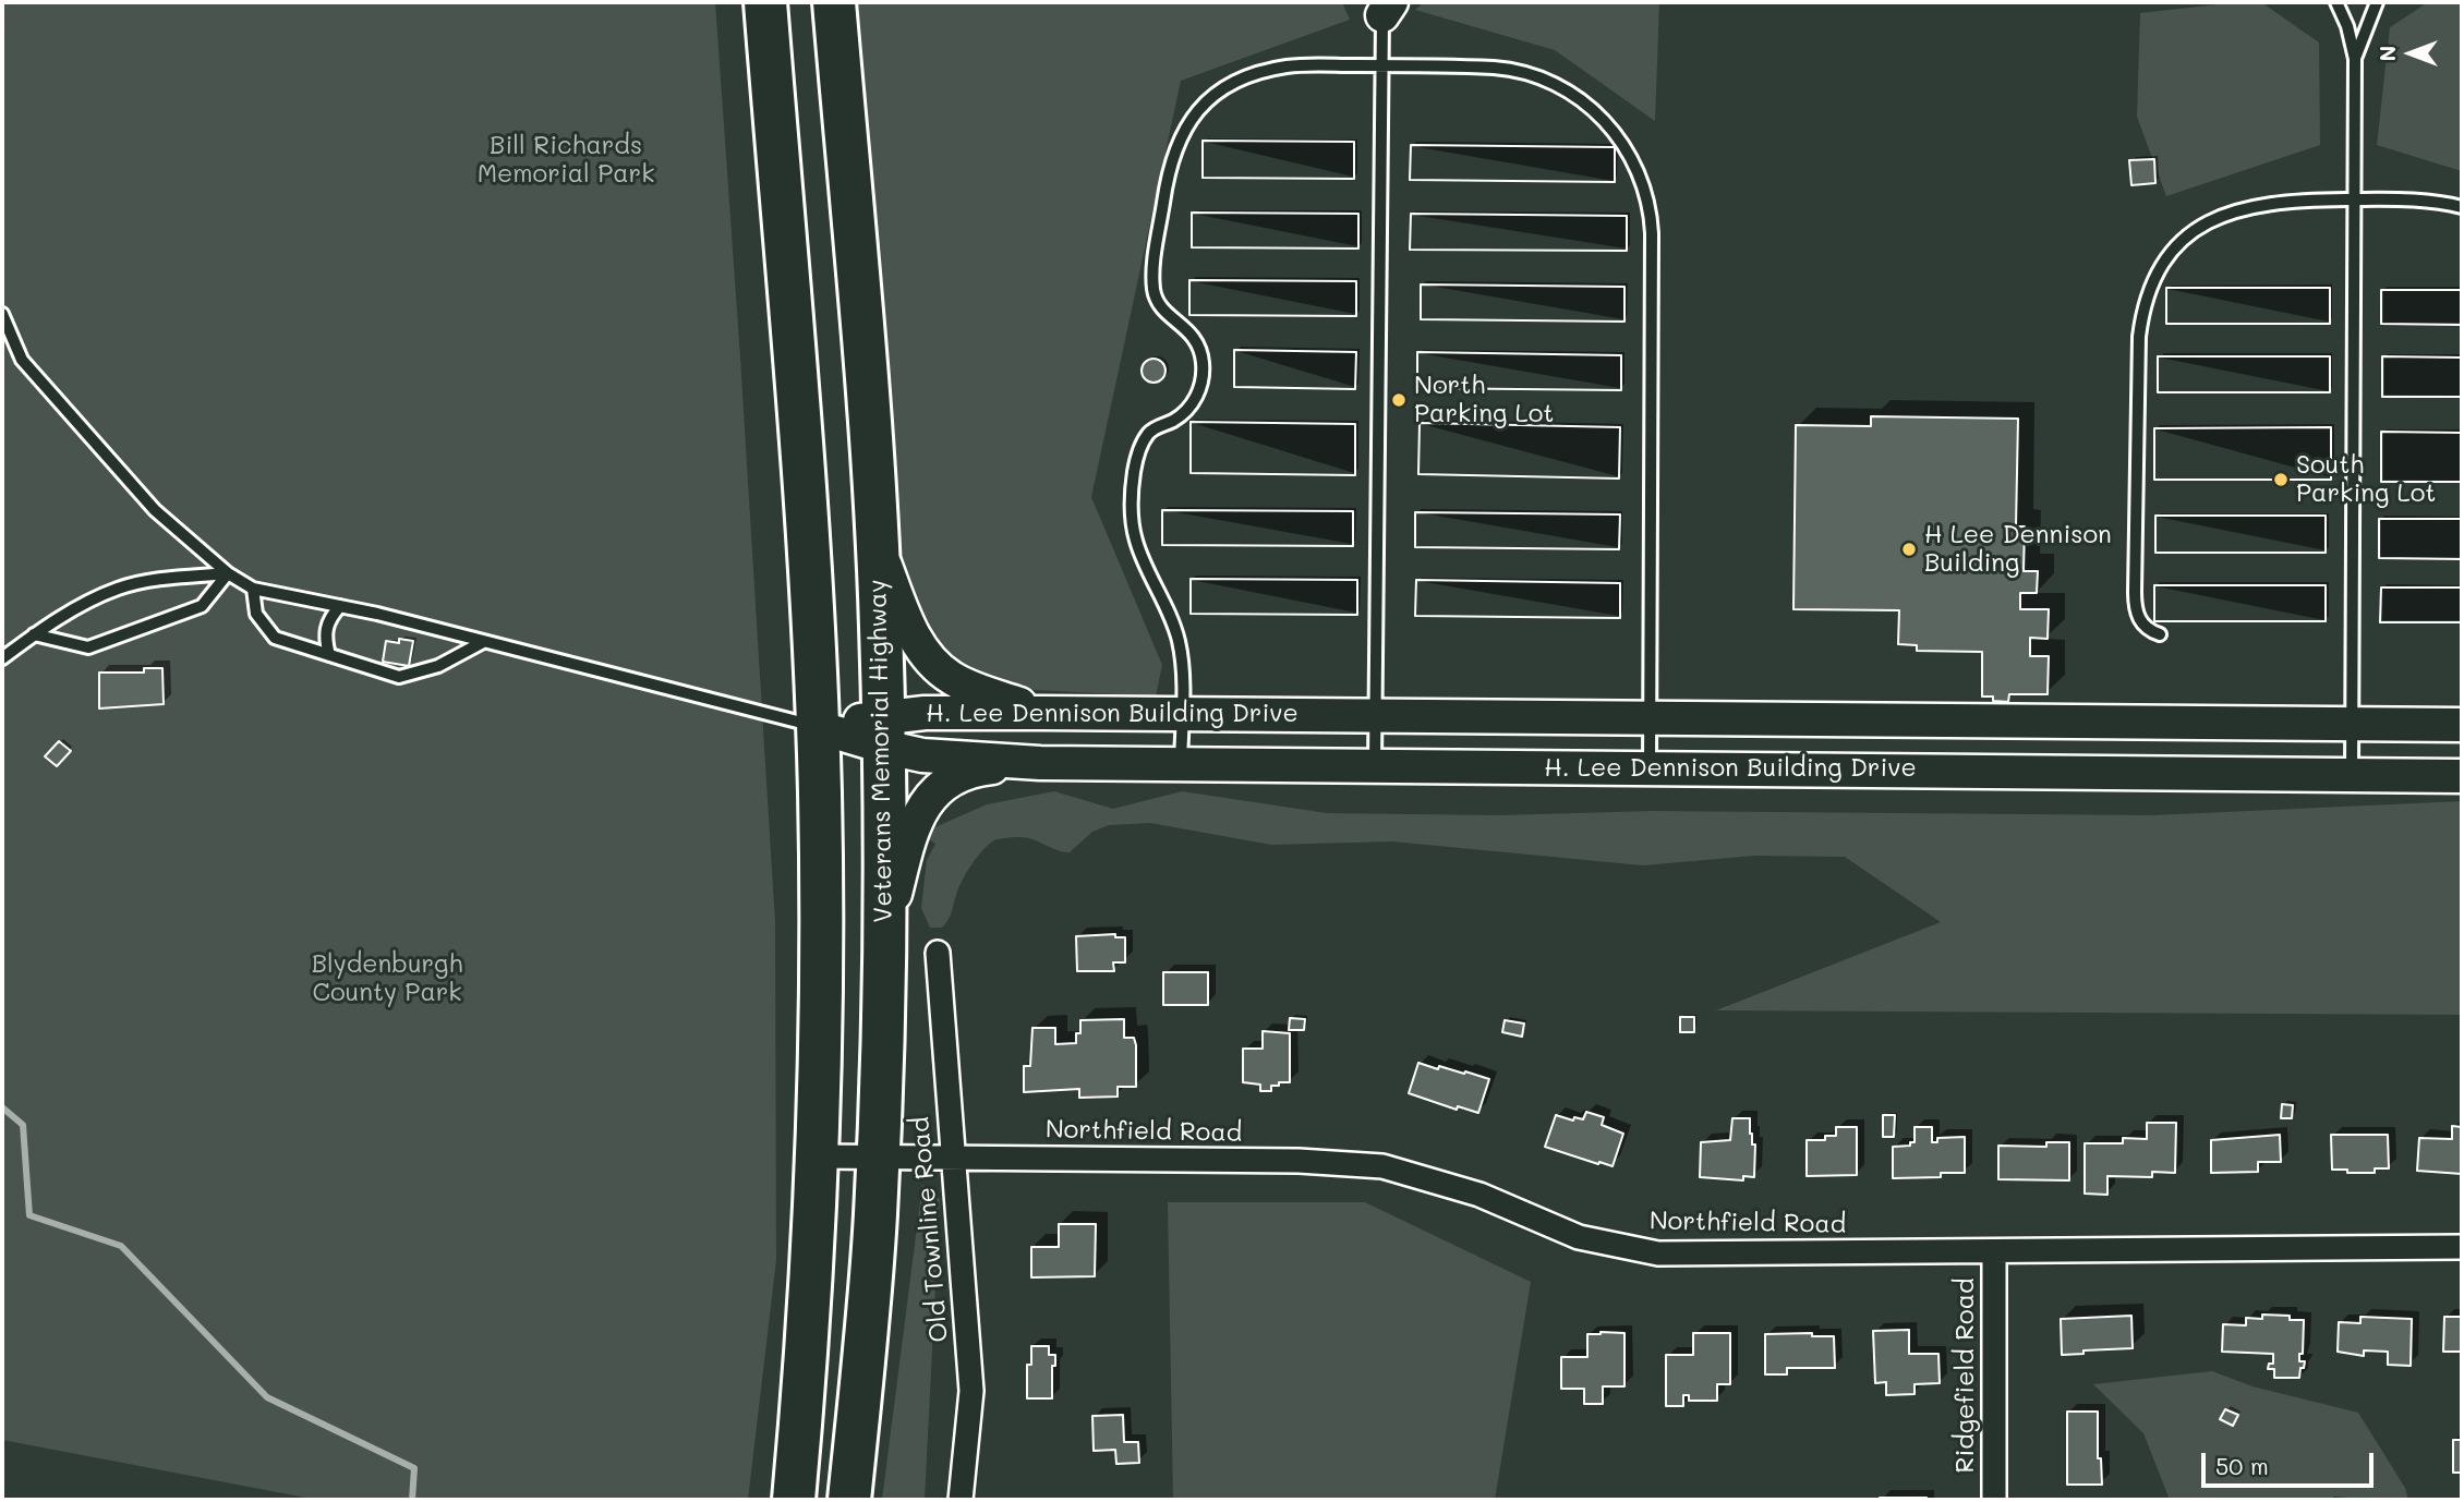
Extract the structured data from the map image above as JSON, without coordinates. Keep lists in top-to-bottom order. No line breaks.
{"streets":{"highway":["Veterans Memorial Highway"],"street":["H. Lee Dennison Building Drive","Northfield Road","Old Townline Road","Ridgefield Road"]},"crossings":[["H. Lee Dennison Building Drive","Veterans Memorial Highway"],["Veterans Memorial Highway","Northfield Road"],["Northfield Road","Old Townline Road"],["Northfield Road","Ridgefield Road"]],"parks":["Bill Richards Memorial Park","Blydenburgh County Park"],"places":["North Parking Lot","South Parking Lot","H Lee Dennison Building"],"scale_bar":"50 m","north":"left"}
